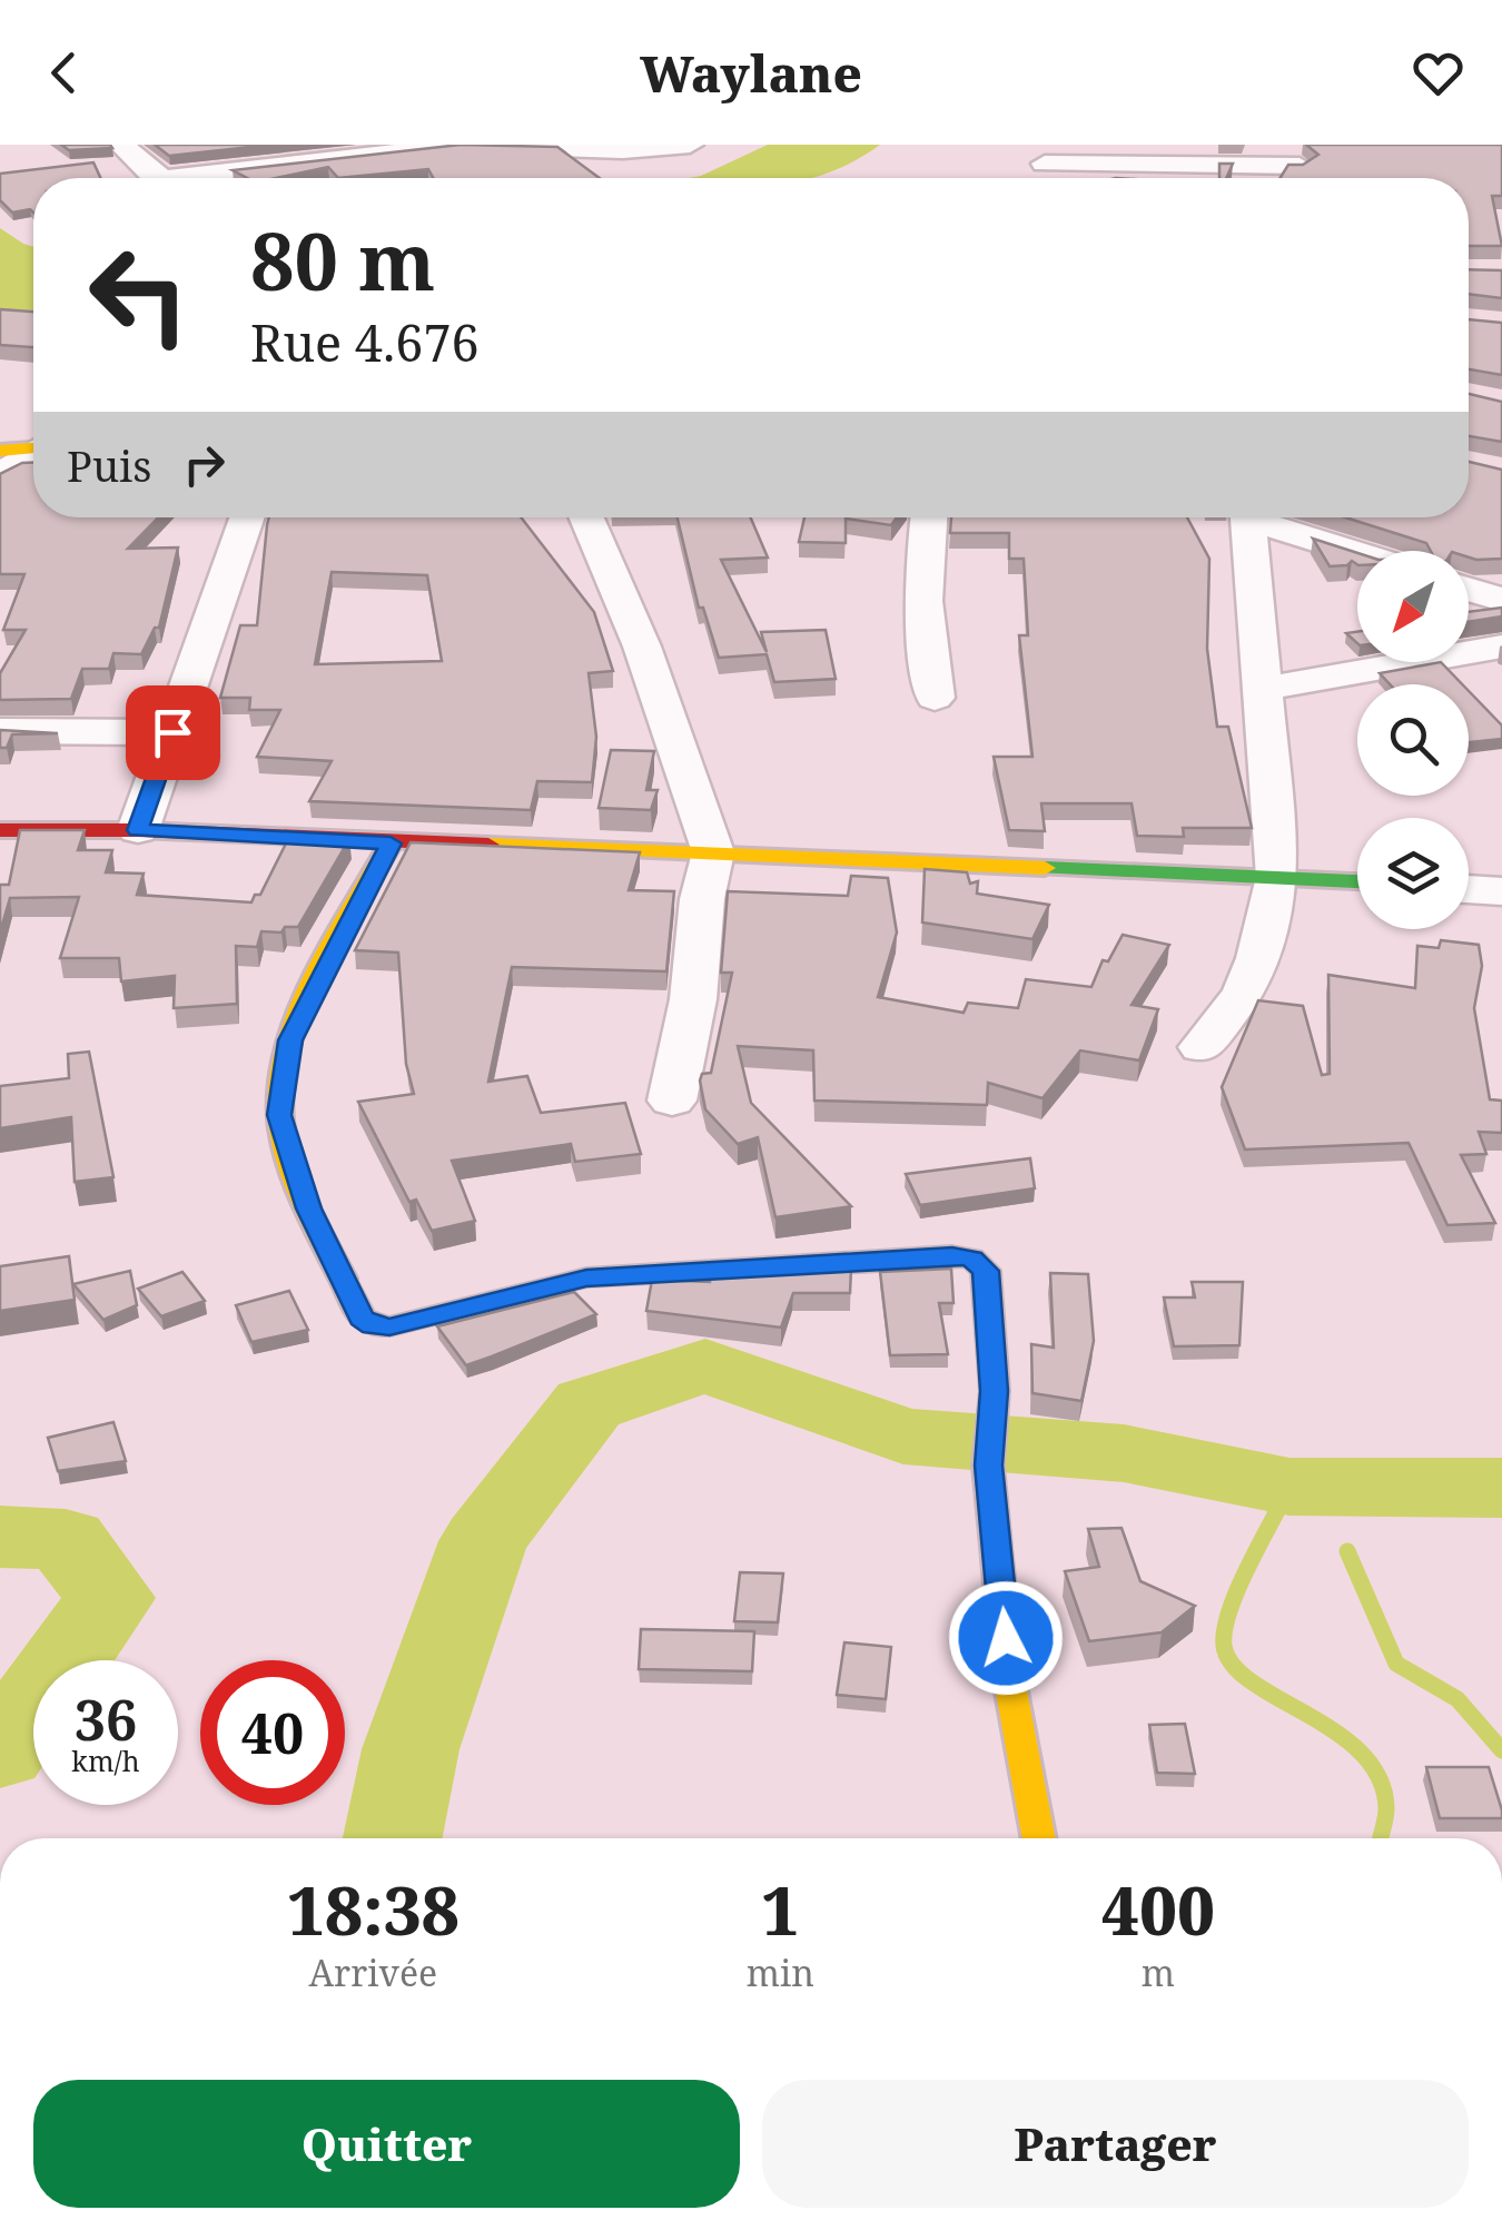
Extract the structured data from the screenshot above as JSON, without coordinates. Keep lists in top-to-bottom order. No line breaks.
{"north":"bottom left","page":{"header":"Waylane","turn":["80 m","Rue 4.676"],"then":"Puis","speed":"36 km/h","limit":"40","eta":["18:38","Arrivée","1","min","400","m"],"buttons":["Quitter","Partager"]}}
